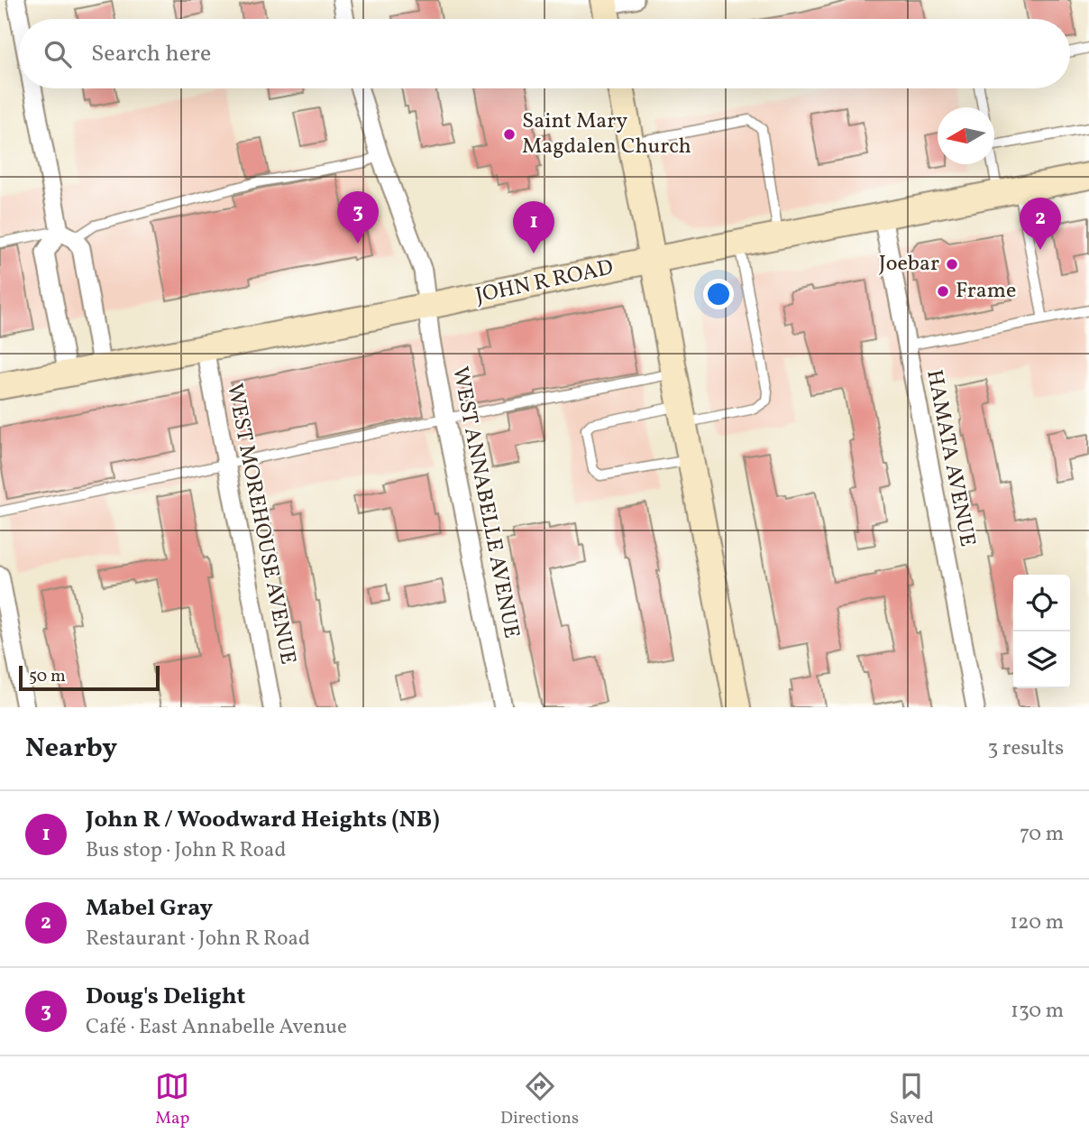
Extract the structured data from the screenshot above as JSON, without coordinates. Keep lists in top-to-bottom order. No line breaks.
{"streets":{"main road":["JOHN R ROAD"],"street":["HAMATA AVENUE","WEST ANNABELLE AVENUE","WEST MOREHOUSE AVENUE"]},"crossings":[["JOHN R ROAD","HAMATA AVENUE"],["JOHN R ROAD","WEST ANNABELLE AVENUE"],["JOHN R ROAD","WEST MOREHOUSE AVENUE"]],"places":["Saint Mary Magdalen Church","Joebar","Frame"],"scale_bar":"50 m","north":"left","page":{"search":"Search here","pins":["3","2","1"],"scale":"50 m","heading":["Nearby","3 results"],"list":[{"mark":"1","name":"John R / Woodward Heights (NB)","note":"Bus stop · John R Road","value":"70 m"},{"mark":"2","name":"Mabel Gray","note":"Restaurant · John R Road","value":"120 m"},{"mark":"3","name":"Doug's Delight","note":"Café · East Annabelle Avenue","value":"130 m"}],"nav":["Map","Directions","Saved"]}}
